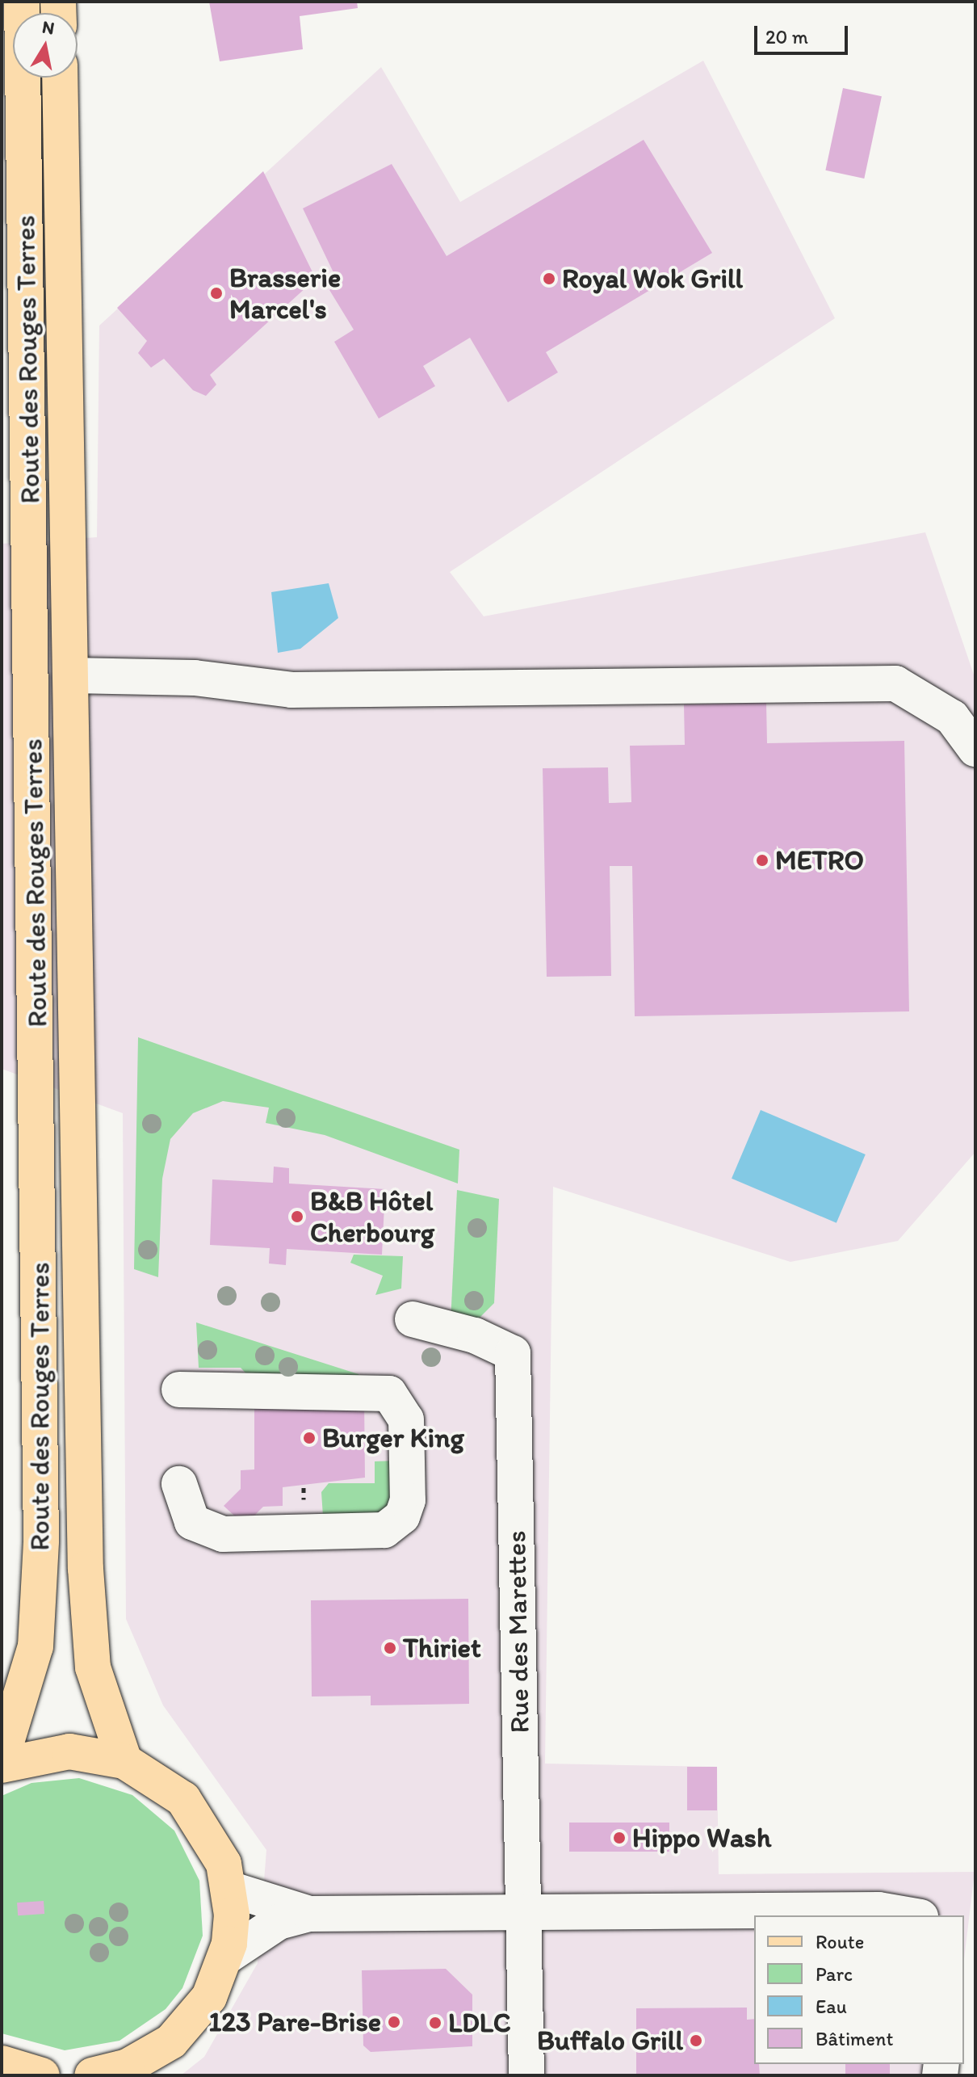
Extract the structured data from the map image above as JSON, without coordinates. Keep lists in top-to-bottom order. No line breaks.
{"streets":{"main road":["Route des Rouges Terres"],"street":["Rue des Marettes"]},"places":["Royal Wok Grill","Brasserie Marcel's","METRO","B&B Hôtel Cherbourg","Burger King","Thiriet","Hippo Wash","123 Pare-Brise","LDLC","Buffalo Grill"],"legend":["Route","Parc","Eau","Bâtiment"],"scale_bar":"20 m","north":"top"}
